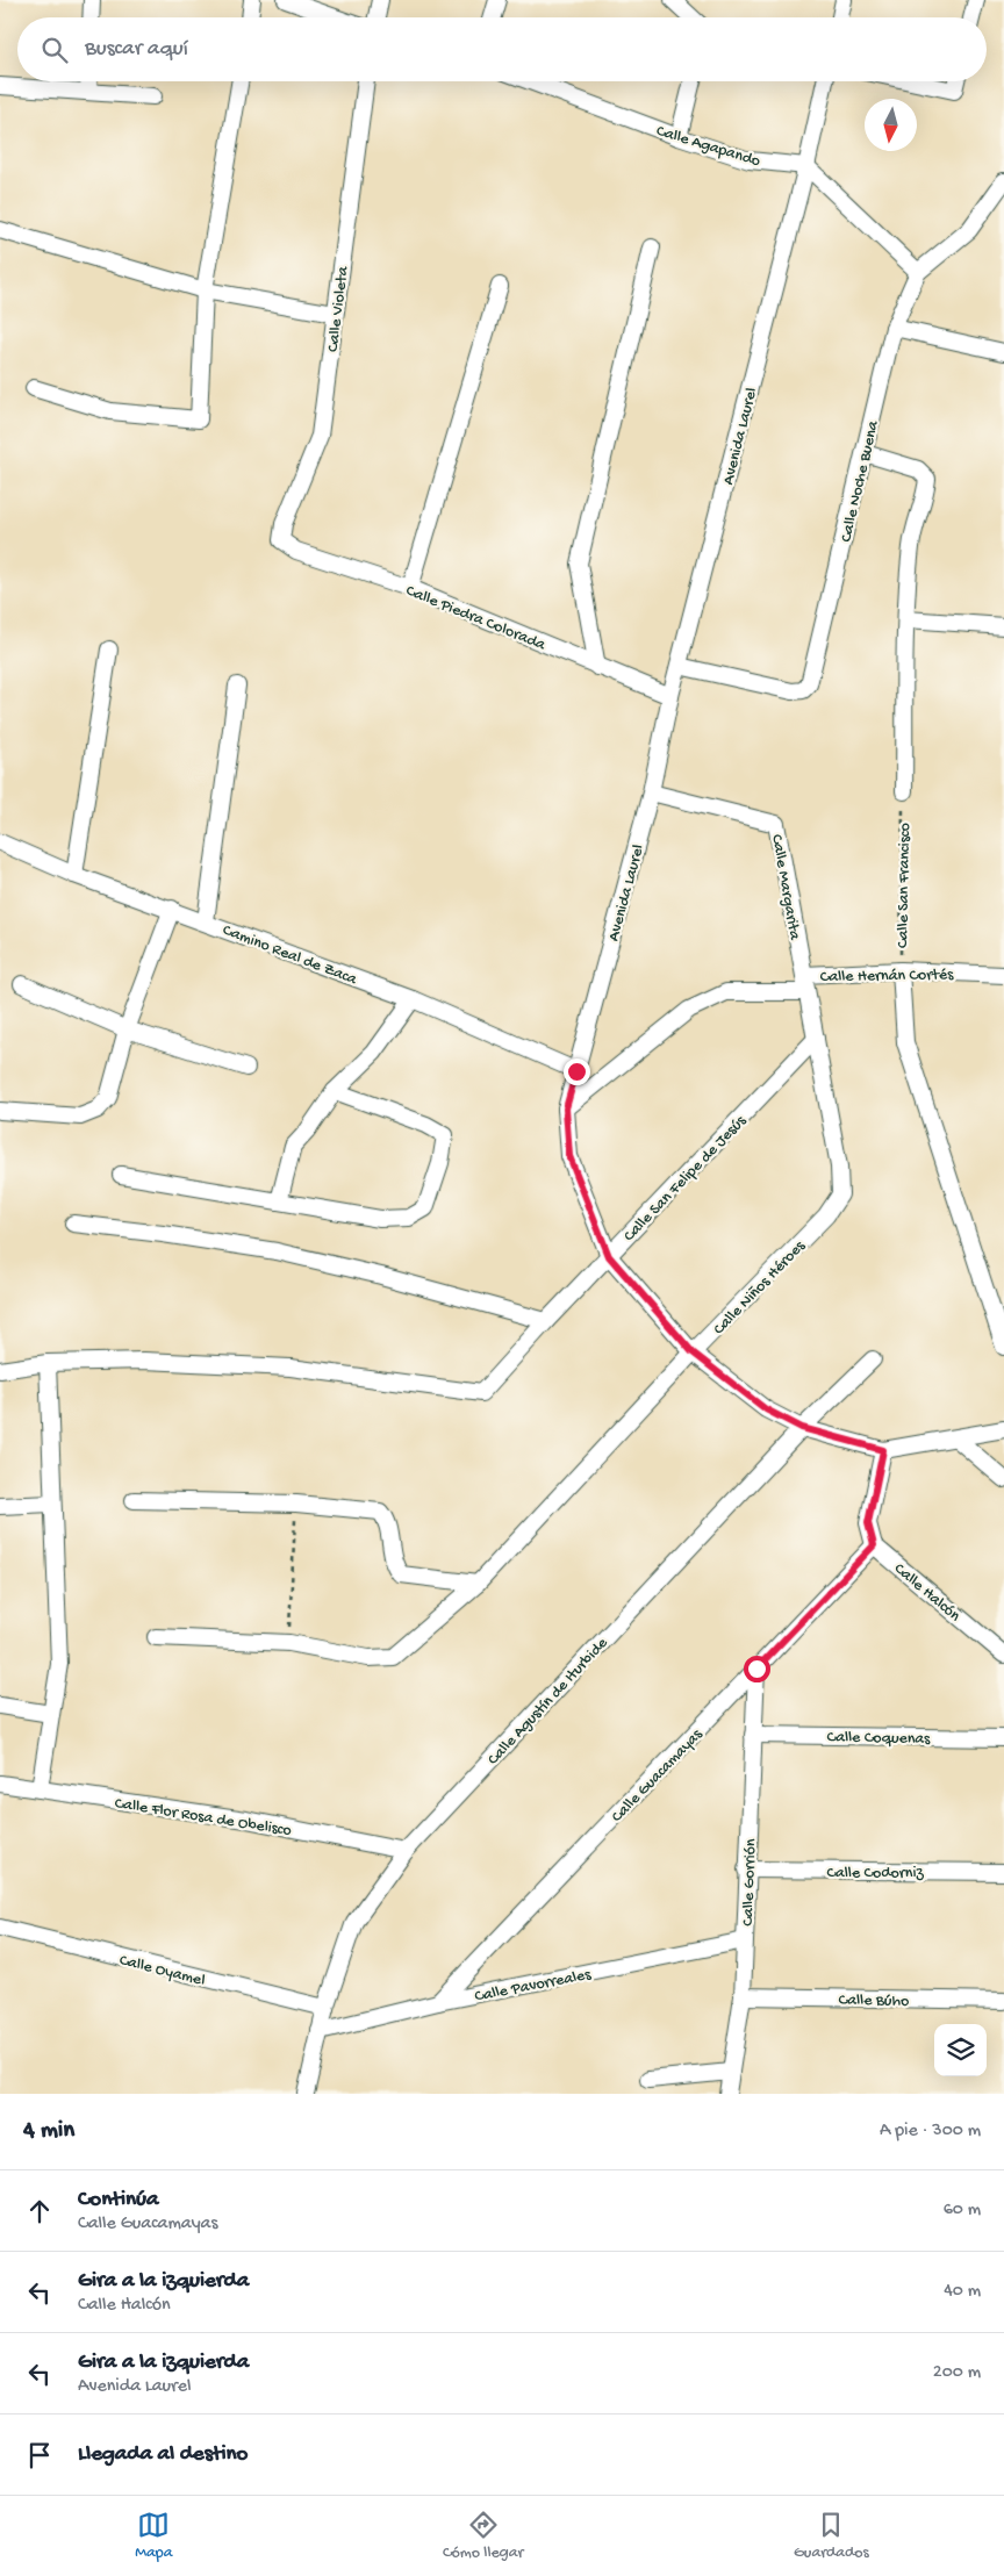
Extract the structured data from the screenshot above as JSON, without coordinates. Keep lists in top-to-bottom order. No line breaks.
{"streets":{"street":["Calle Agapando","Calle Violeta","Avenida Laurel","Calle Noche Buena","Calle Piedra Colorada","Calle San Francisco","Calle Margarita","Camino Real de Zaca","Calle Hernán Cortés","Calle San Felipe de Jesús","Calle Niños Héroes","Calle Halcón","Calle Agustín de Iturbide","Calle Coquenas","Calle Guacamayas","Calle Flor Rosa de Obelisco","Calle Codorniz","Calle Gorrión","Calle Oyamel","Calle Pavorreales","Calle Búho"]},"crossings":[["Calle Agapando","Avenida Laurel"],["Calle Violeta","Calle Piedra Colorada"],["Avenida Laurel","Calle Noche Buena"],["Avenida Laurel","Calle Piedra Colorada"],["Avenida Laurel","Calle Margarita"],["Avenida Laurel","Camino Real de Zaca"],["Avenida Laurel","Calle San Felipe de Jesús"],["Avenida Laurel","Calle Niños Héroes"],["Avenida Laurel","Calle Agustín de Iturbide"],["Calle San Francisco","Calle Hernán Cortés"],["Calle Margarita","Calle Hernán Cortés"],["Calle Margarita","Calle Niños Héroes"],["Calle Hernán Cortés","Calle Niños Héroes"],["Calle San Felipe de Jesús","Calle Niños Héroes"],["Calle Halcón","Calle Guacamayas"],["Calle Agustín de Iturbide","Calle Flor Rosa de Obelisco"],["Calle Agustín de Iturbide","Calle Oyamel"],["Calle Agustín de Iturbide","Calle Pavorreales"],["Calle Coquenas","Calle Gorrión"],["Calle Guacamayas","Calle Gorrión"],["Calle Guacamayas","Calle Pavorreales"],["Calle Codorniz","Calle Gorrión"],["Calle Gorrión","Calle Pavorreales"],["Calle Gorrión","Calle Búho"]],"north":"bottom","page":{"search":"Buscar aquí","heading":["4 min","A pie · 300 m"],"list":[["Continúa","Calle Guacamayas","60 m"],["Gira a la izquierda","Calle Halcón","40 m"],["Gira a la izquierda","Avenida Laurel","200 m"],"Llegada al destino"],"nav":["Mapa","Cómo llegar","Guardados"]}}
